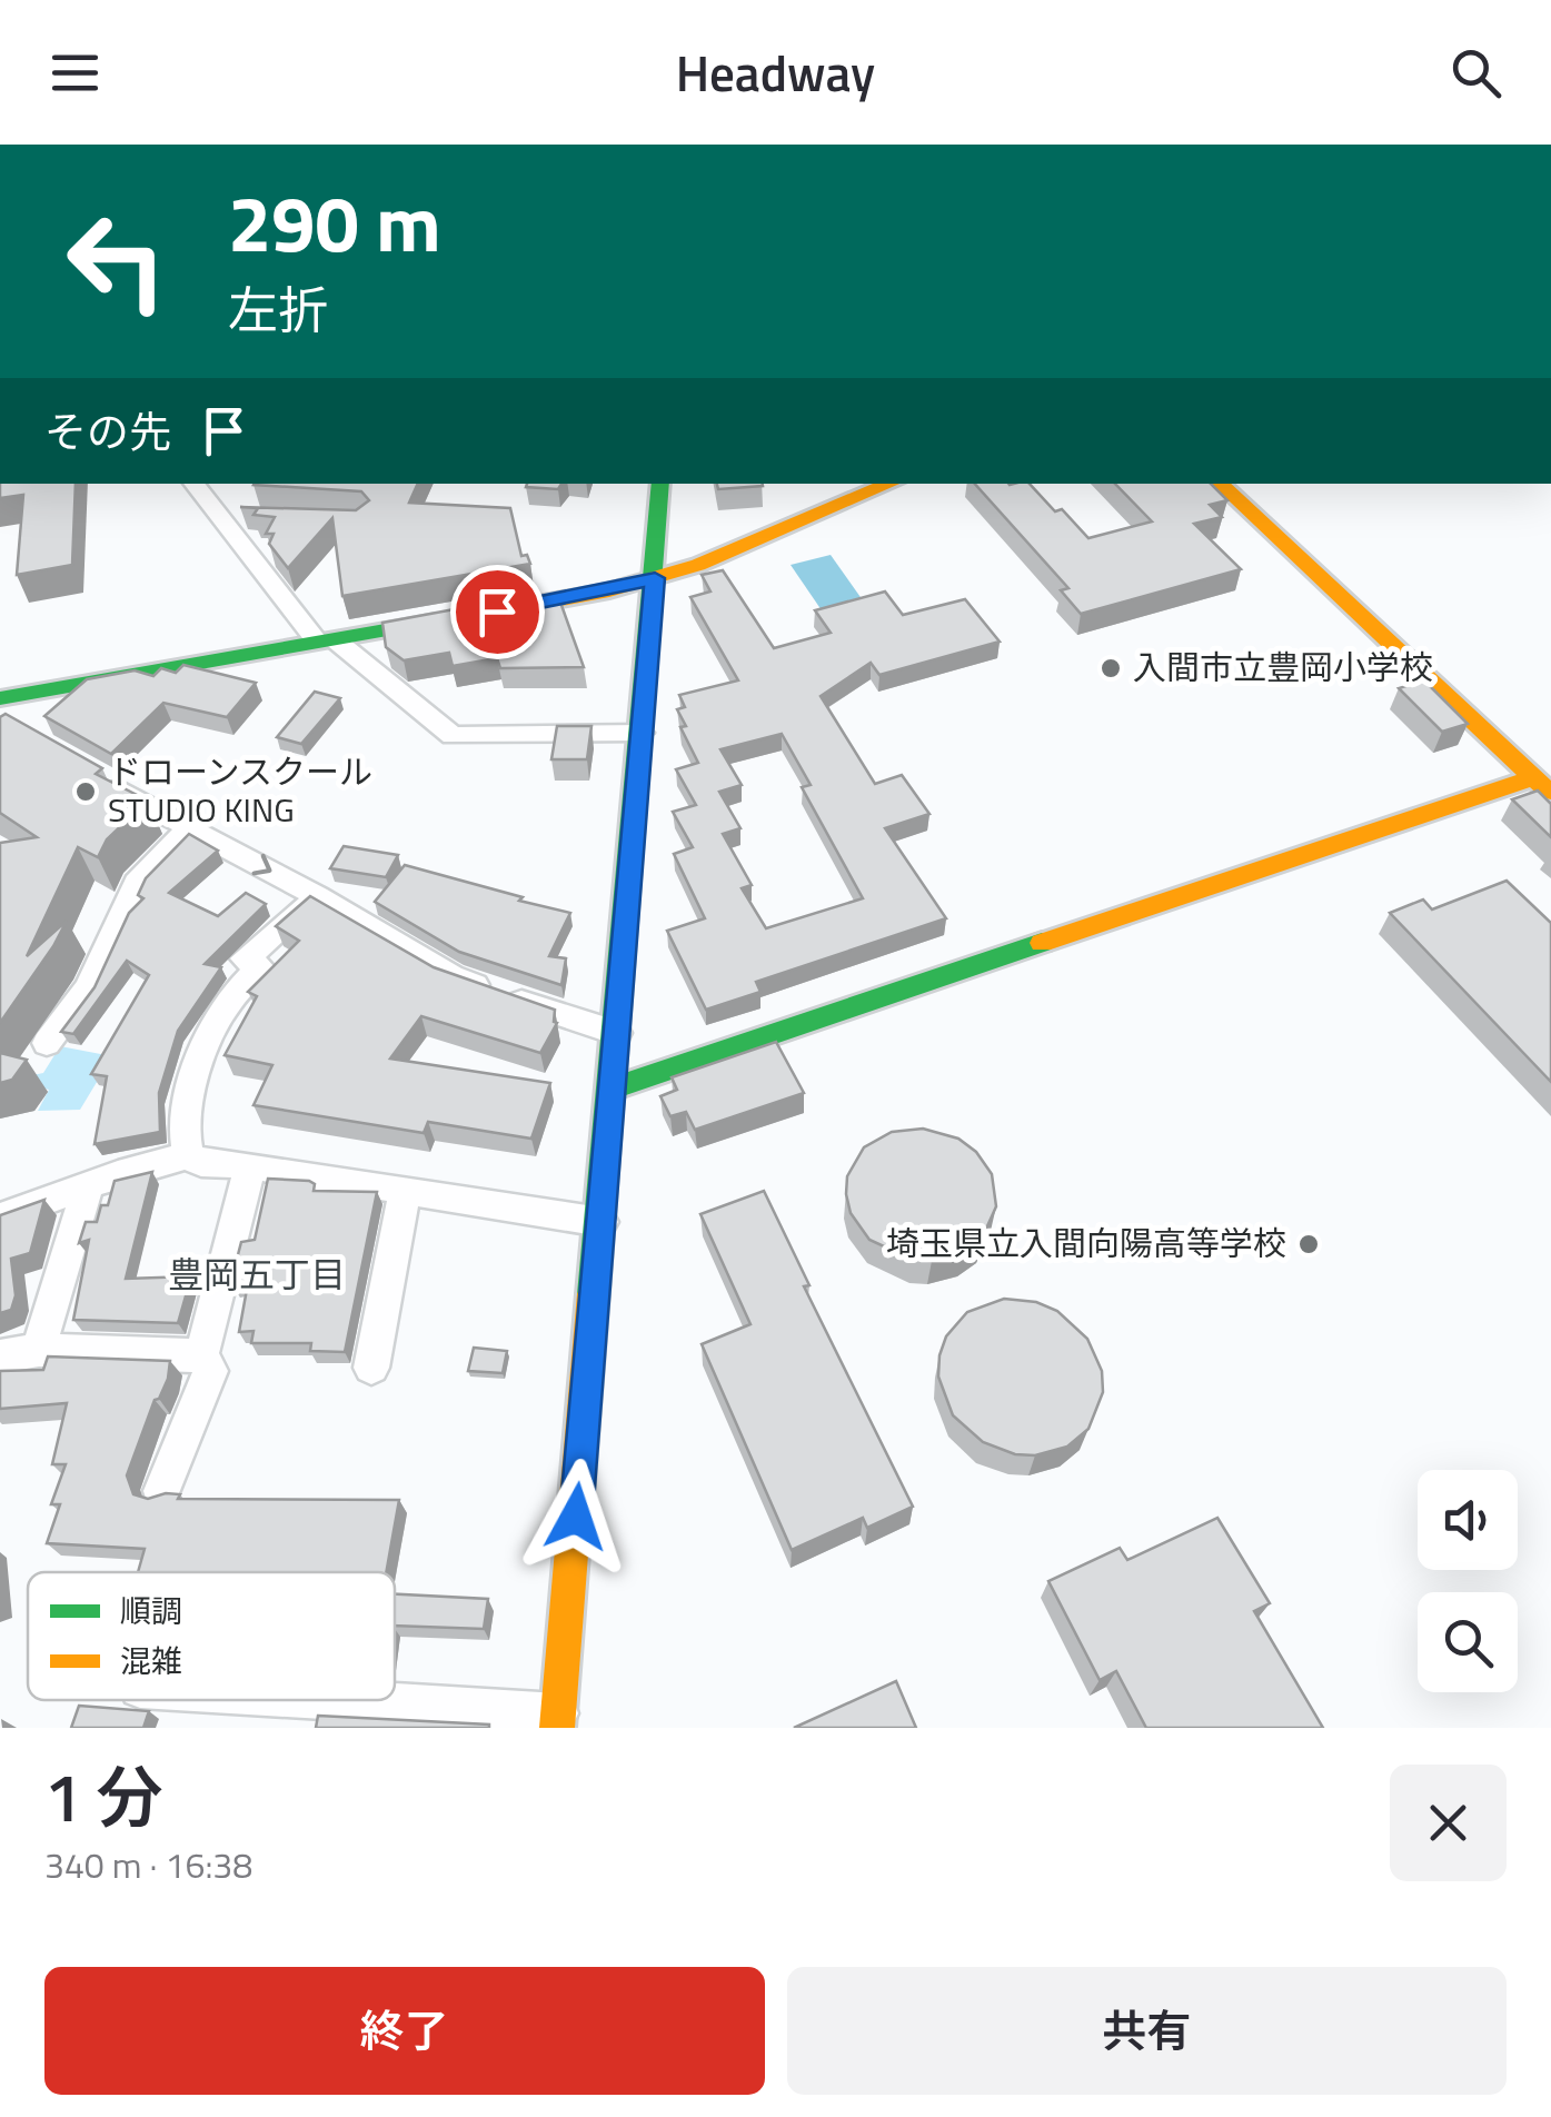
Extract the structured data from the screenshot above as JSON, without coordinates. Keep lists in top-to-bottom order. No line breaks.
{"districts":["豊岡五丁目"],"places":["入間市立豊岡小学校","ドローンスクール STUDIO KING","埼玉県立入間向陽高等学校"],"legend":["順調","混雑"],"page":{"header":"Headway","turn":["290 m","左折"],"then":"その先","heading":["1 分","340 m · 16:38"],"buttons":["終了","共有"]}}
